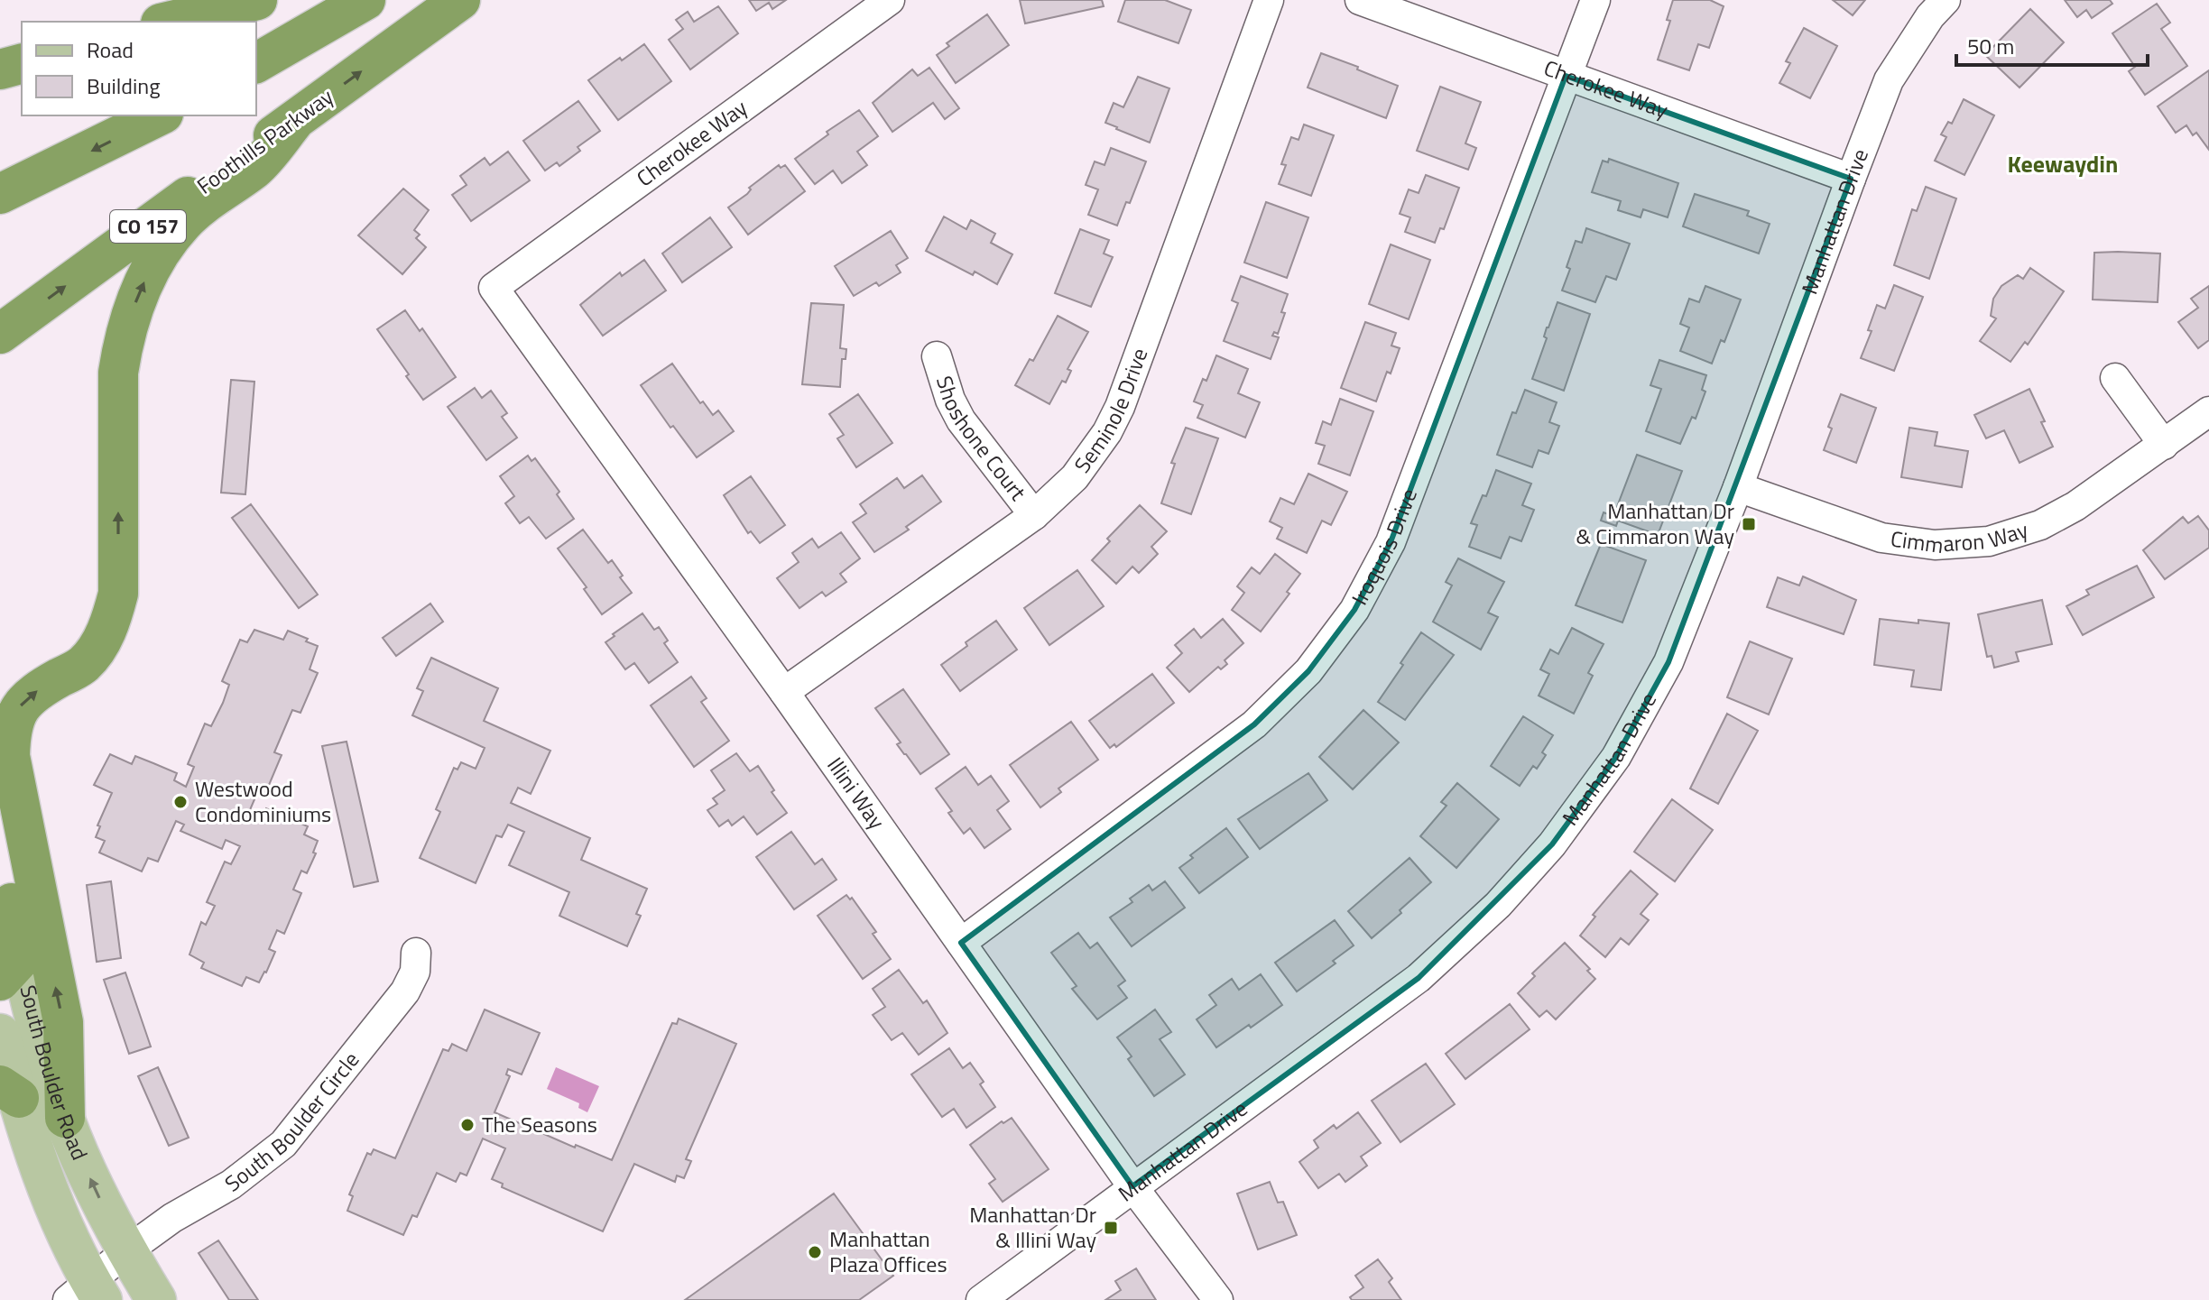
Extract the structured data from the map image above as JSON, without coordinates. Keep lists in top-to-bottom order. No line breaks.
{"streets":{"highway":["Foothills Parkway","CO 157","South Boulder Road"],"street":["Cherokee Way","Manhattan Drive","Seminole Drive","Shoshone Court","Cimmaron Way","Iroquois Drive","Illini Way","South Boulder Circle"]},"crossings":[["Cherokee Way","Manhattan Drive"],["Cherokee Way","Iroquois Drive"],["Cherokee Way","Illini Way"],["Manhattan Drive","Cimmaron Way"],["Manhattan Drive","Illini Way"],["Seminole Drive","Shoshone Court"],["Seminole Drive","Illini Way"],["Iroquois Drive","Illini Way"],["South Boulder Road","South Boulder Circle"]],"districts":["Keewaydin"],"places":{"transit":["Manhattan Dr & Cimmaron Way","Manhattan Dr & Illini Way"],"other":["Westwood Condominiums","The Seasons","Manhattan Plaza Offices"]},"legend":["Road","Building"],"scale_bar":"50 m"}
